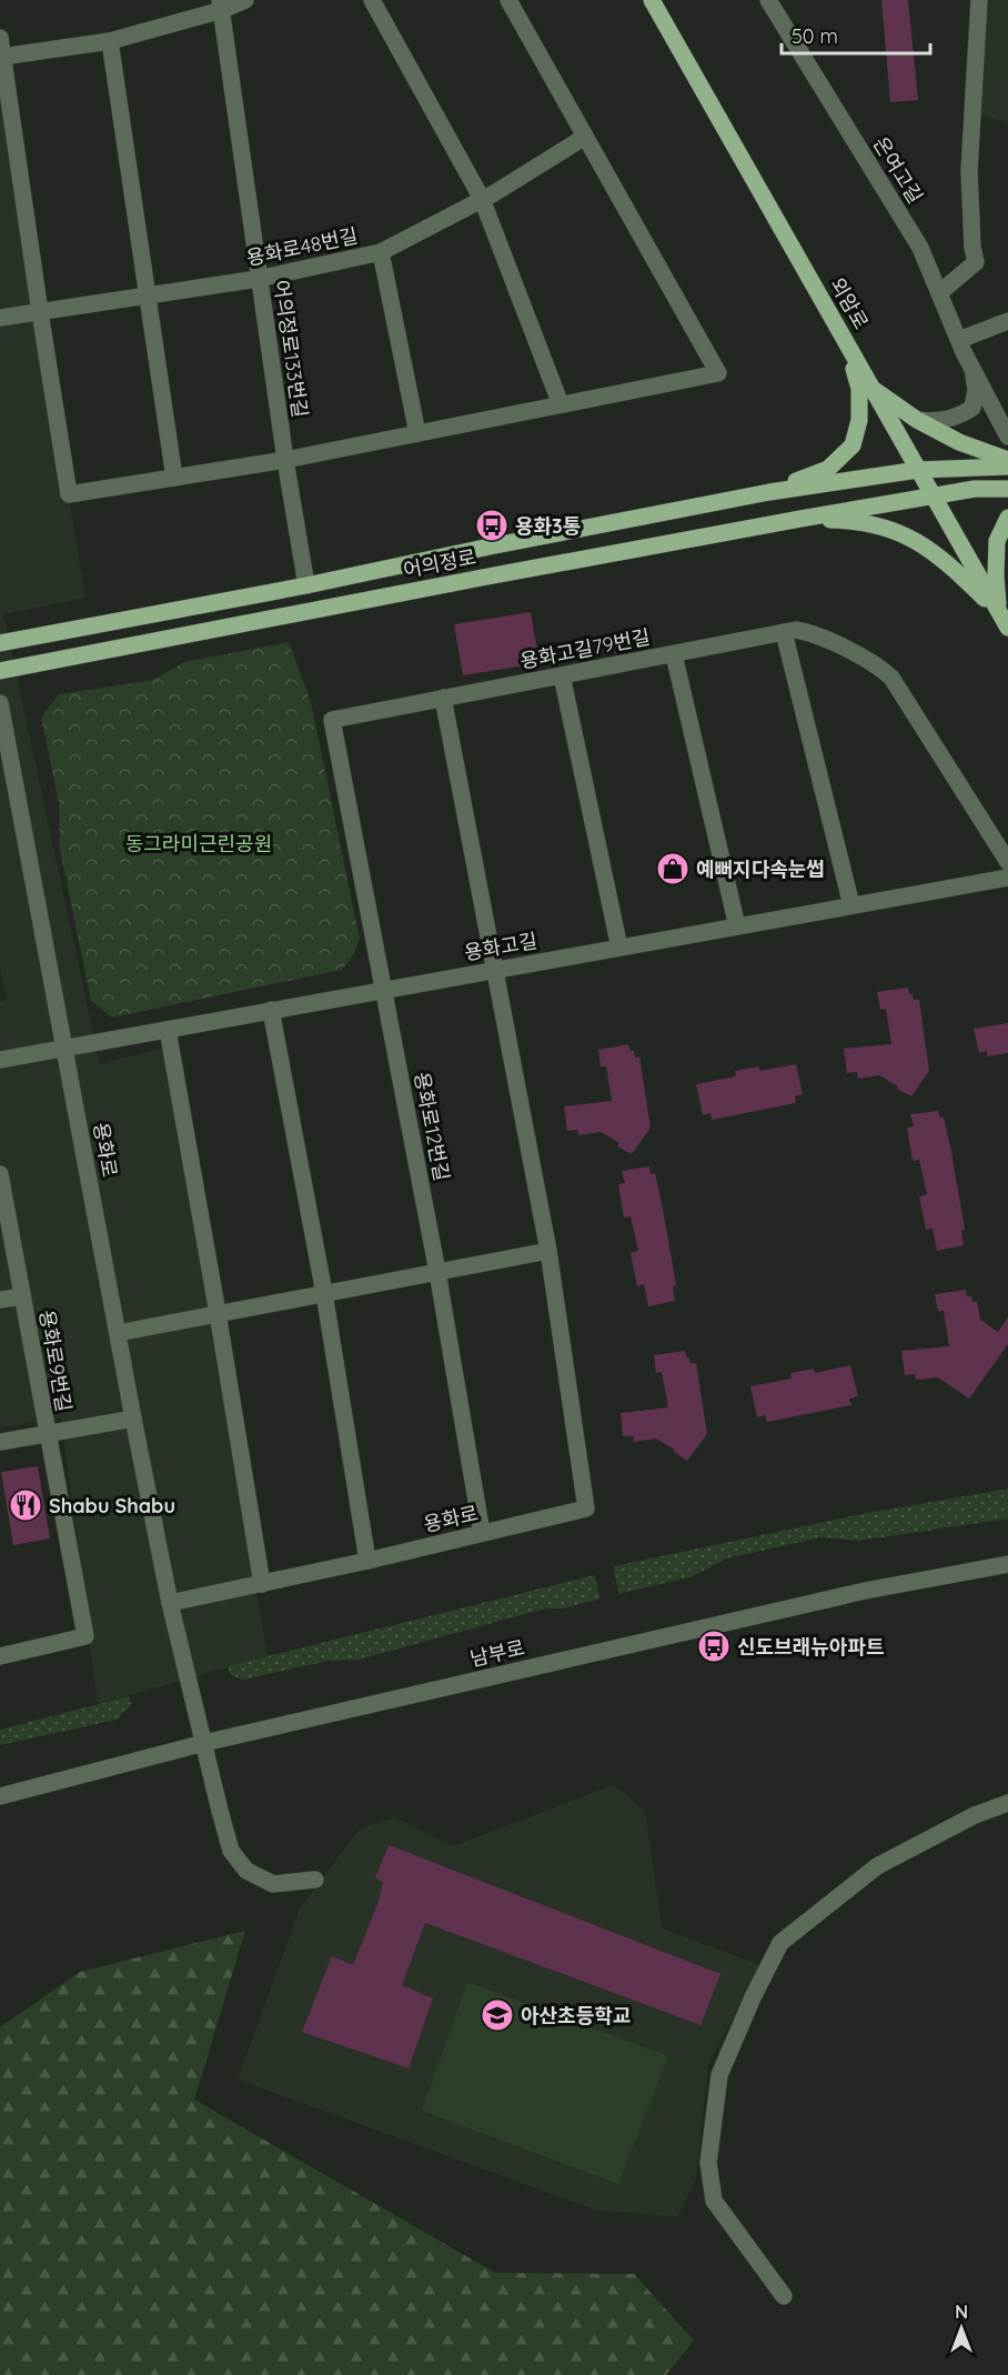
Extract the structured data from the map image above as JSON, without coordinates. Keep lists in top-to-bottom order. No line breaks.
{"streets":{"main road":["외암로","어의정로"],"street":["온여고길","용화로48번길","어의정로133번길","용화고길79번길","용화고길","용화로12번길","용화로","용화로9번길","남부로"]},"crossings":[["용화로48번길","어의정로133번길"],["외암로","어의정로"],["어의정로133번길","어의정로"],["용화고길79번길","용화고길"],["용화고길79번길","용화로12번길"],["용화고길","용화로12번길"],["용화고길","용화로"],["용화로12번길","용화로"],["용화로","용화로9번길"],["용화로","남부로"]],"parks":["동그라미근린공원"],"places":{"bus stop":["용화3통","신도브래뉴아파트"],"shop":["예뻐지다속눈썹"],"restaurant":["Shabu Shabu"],"school or university":["아산초등학교"]},"scale_bar":"50 m","north":"top"}
